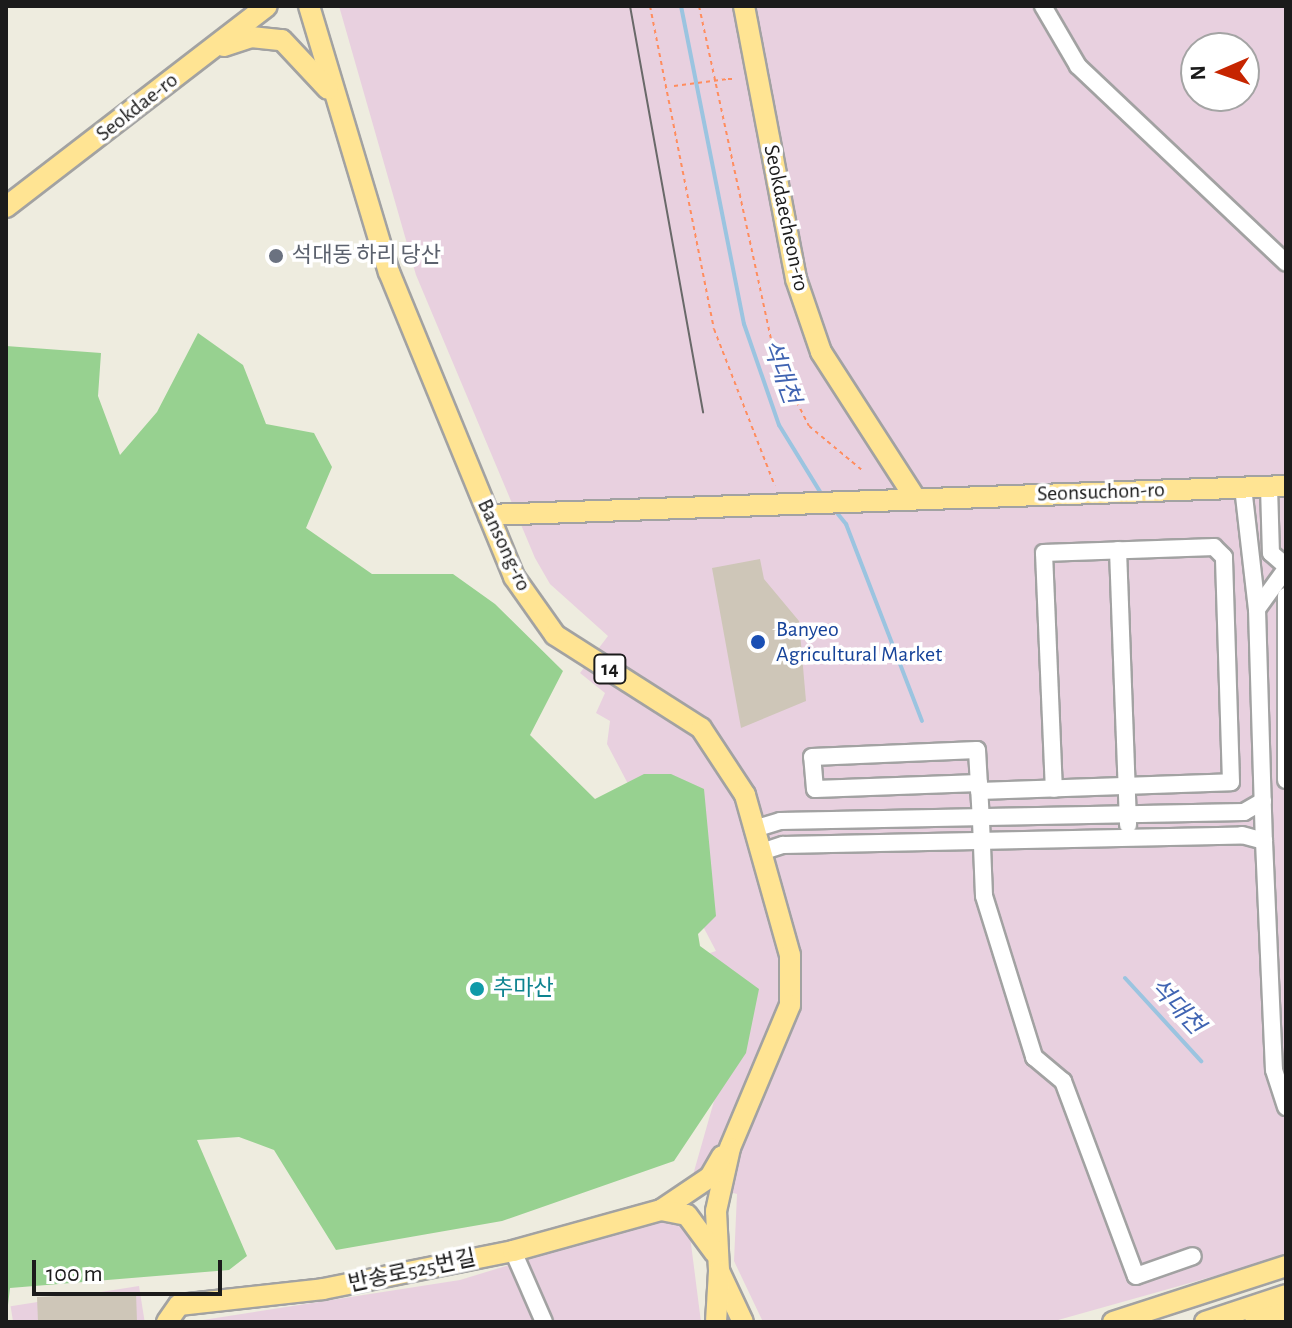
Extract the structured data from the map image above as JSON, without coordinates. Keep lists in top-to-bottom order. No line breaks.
{"streets":{"main road":["Seokdae-ro","Seokdaecheon-ro","Seonsuchon-ro","Bansong-ro","14","반송로525번길"]},"crossings":[["Seokdaecheon-ro","Seonsuchon-ro"],["Seonsuchon-ro","Bansong-ro"],["Bansong-ro","반송로525번길"]],"water":["석대천"],"places":["석대동 하리 당산","Banyeo Agricultural Market","추마산"],"scale_bar":"100 m","north":"left"}
